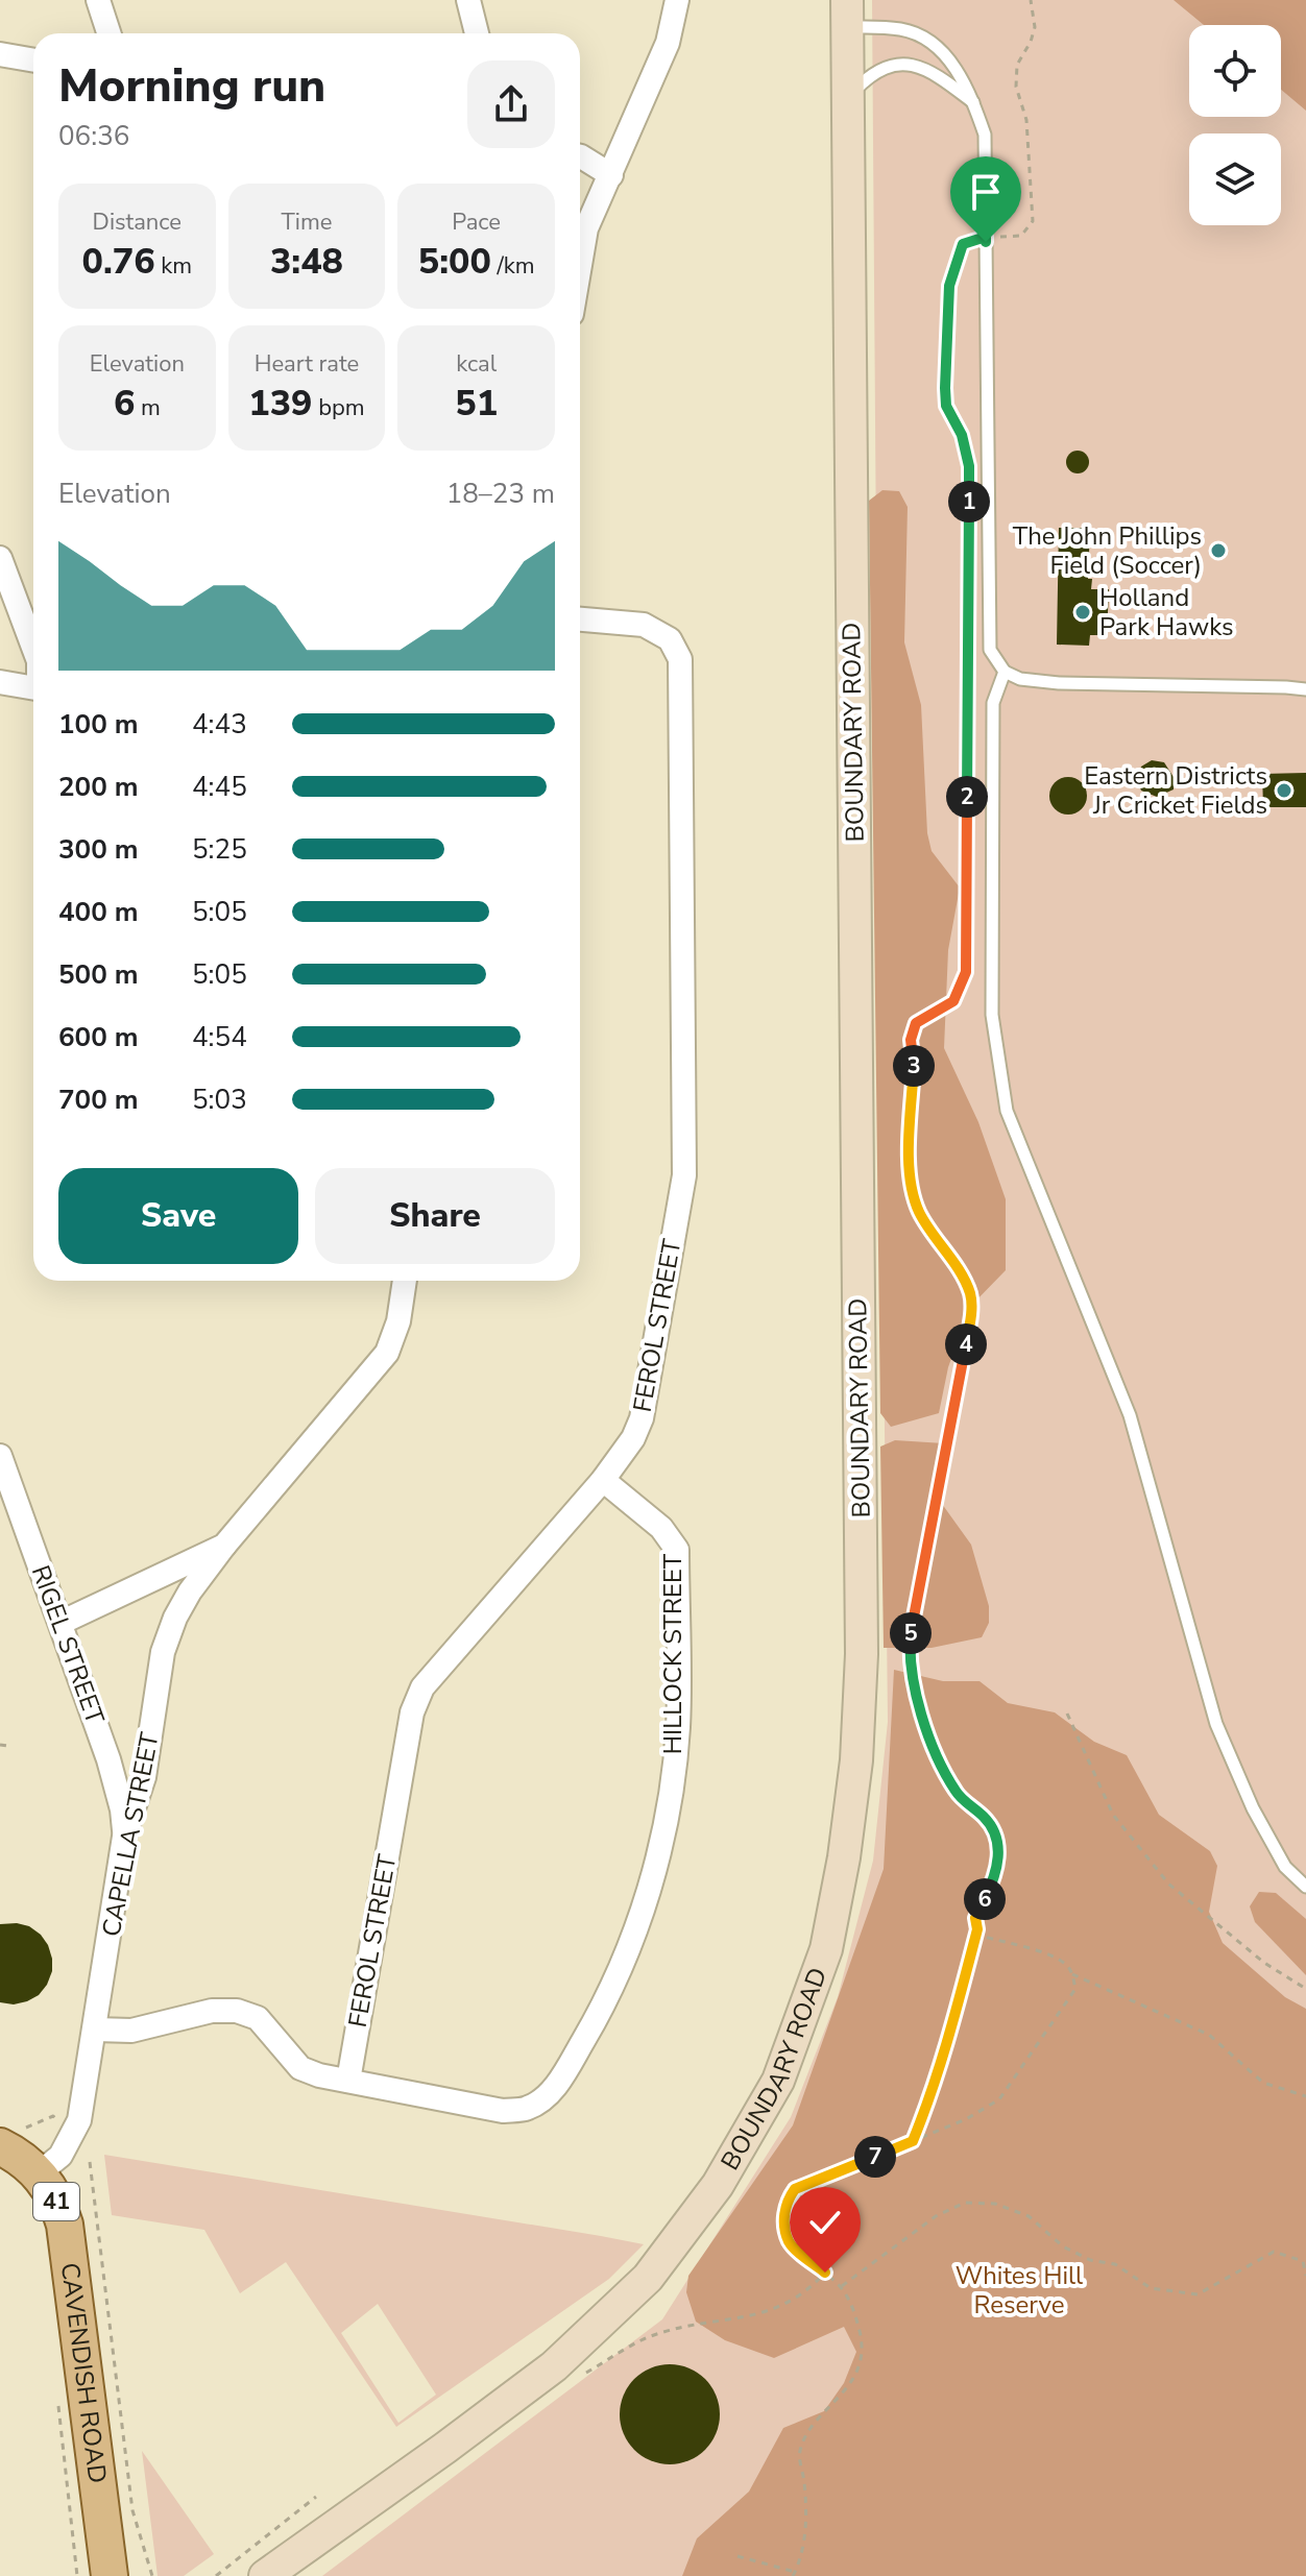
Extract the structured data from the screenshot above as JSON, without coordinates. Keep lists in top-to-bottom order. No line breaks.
{"streets":{"main road":["BOUNDARY ROAD","41","CAVENDISH ROAD"],"street":["FEROL STREET","RIGEL STREET","HILLOCK STREET","CAPELLA STREET"]},"crossings":[["FEROL STREET","HILLOCK STREET"],["RIGEL STREET","CAPELLA STREET"],["HILLOCK STREET","CAPELLA STREET"],["CAPELLA STREET","CAVENDISH ROAD"]],"parks":["Whites Hill Reserve"],"places":["The John Phillips Field (Soccer)","Holland Park Hawks","Eastern Districts Jr Cricket Fields"],"page":{"heading":["Morning run","06:36"],"stats":[["Distance","0.76 km"],["Time","3:48"],["Pace","5:00 /km"],["Elevation","6 m"],["Heart rate","139 bpm"],["kcal","51"]],"chart":["Elevation","18–23 m"],"pins":["1","2","3","4","5","6","7"],"list":[{"name":"100 m","note":"4:43"},{"name":"200 m","note":"4:45"},{"name":"300 m","note":"5:25"},{"name":"400 m","note":"5:05"},{"name":"500 m","note":"5:05"},{"name":"600 m","note":"4:54"},{"name":"700 m","note":"5:03"}],"buttons":["Save","Share"]}}
